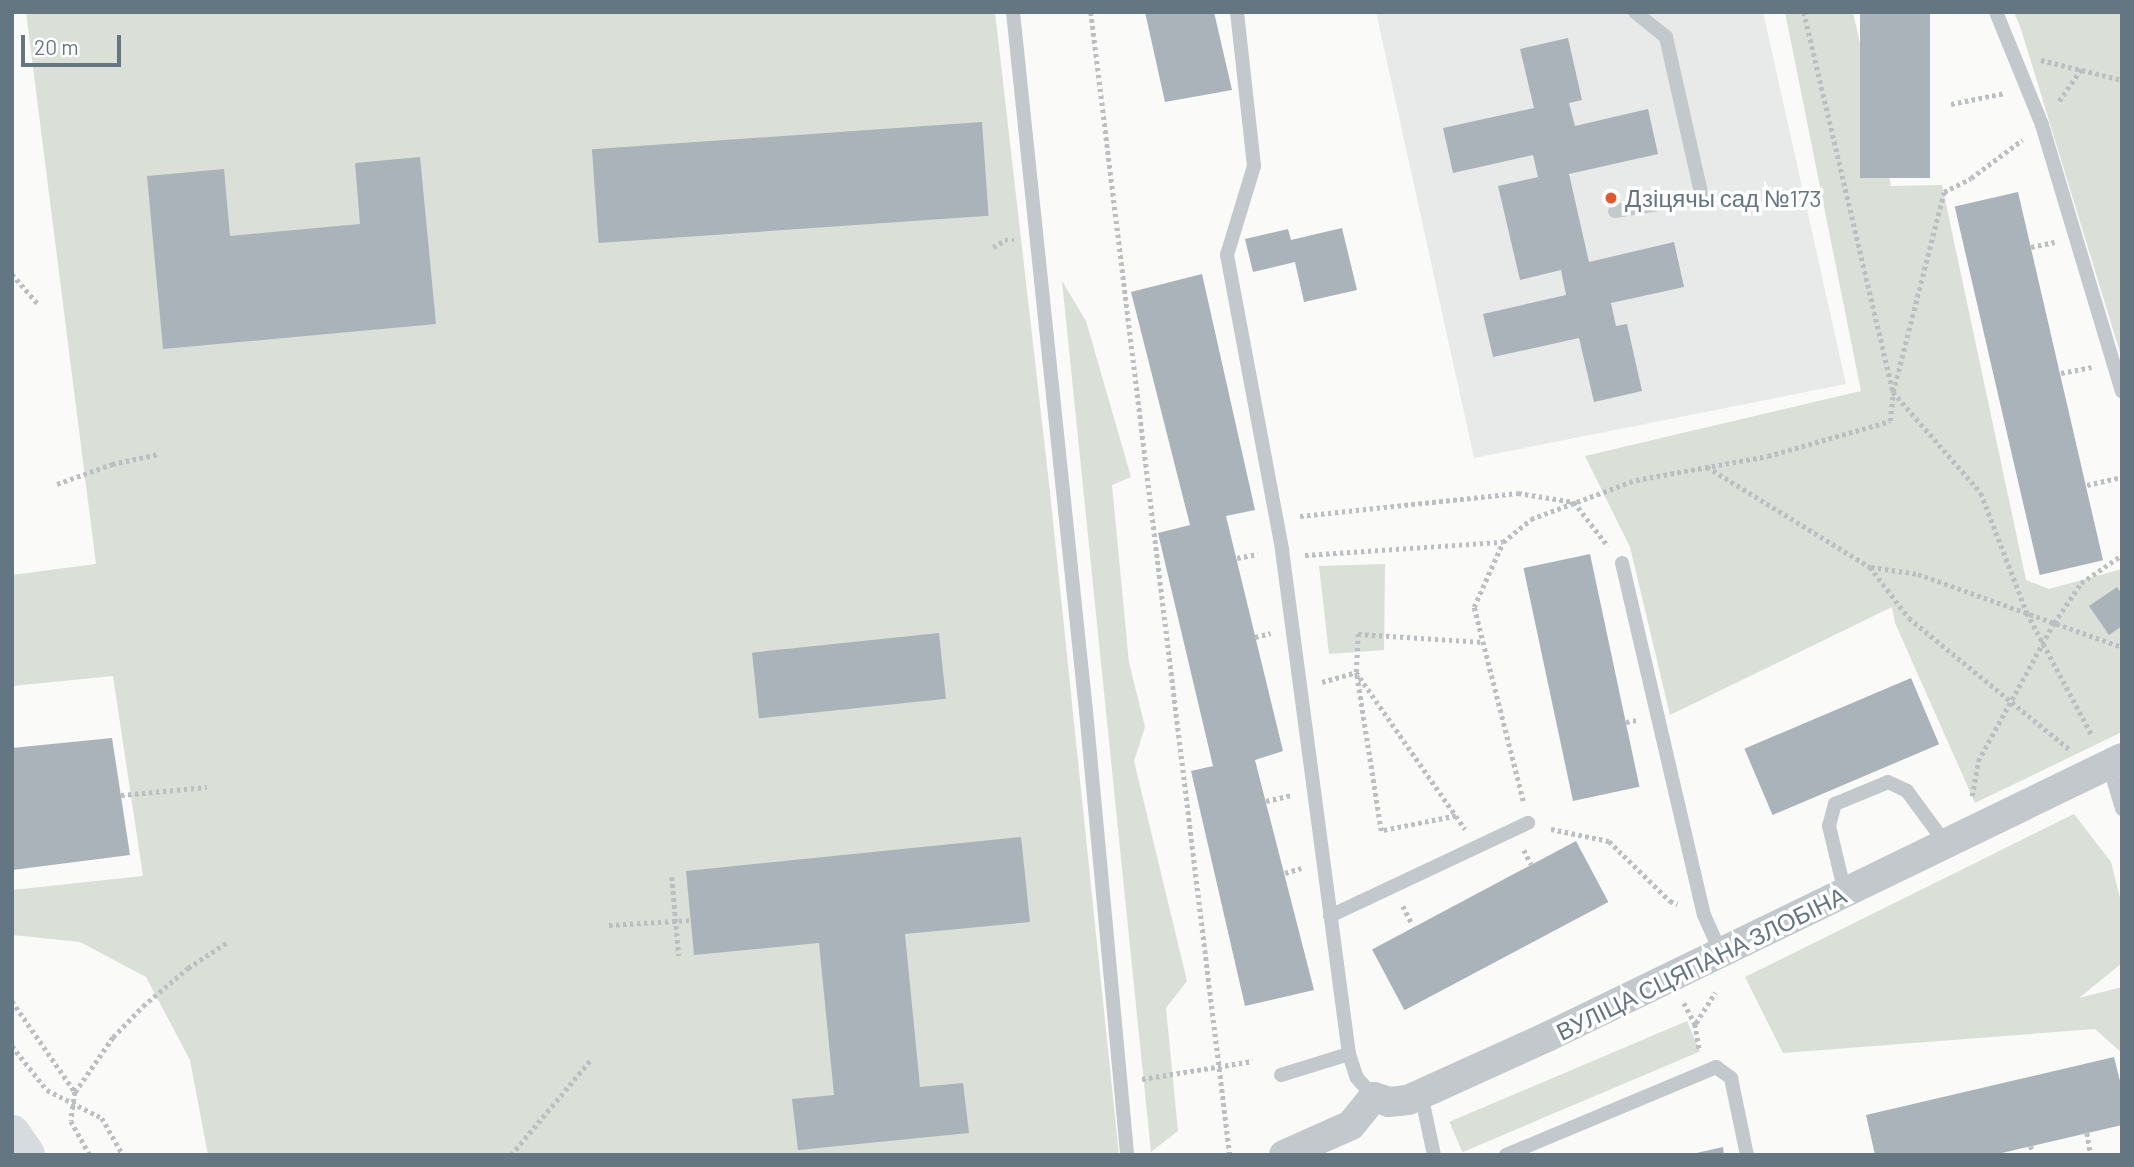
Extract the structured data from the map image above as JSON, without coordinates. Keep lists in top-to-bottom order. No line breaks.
{"streets":{"street":["ВУЛІЦА СЦЯПАНА ЗЛОБІНА"]},"places":["Дзіцячы сад №173"],"scale_bar":"20 m"}
